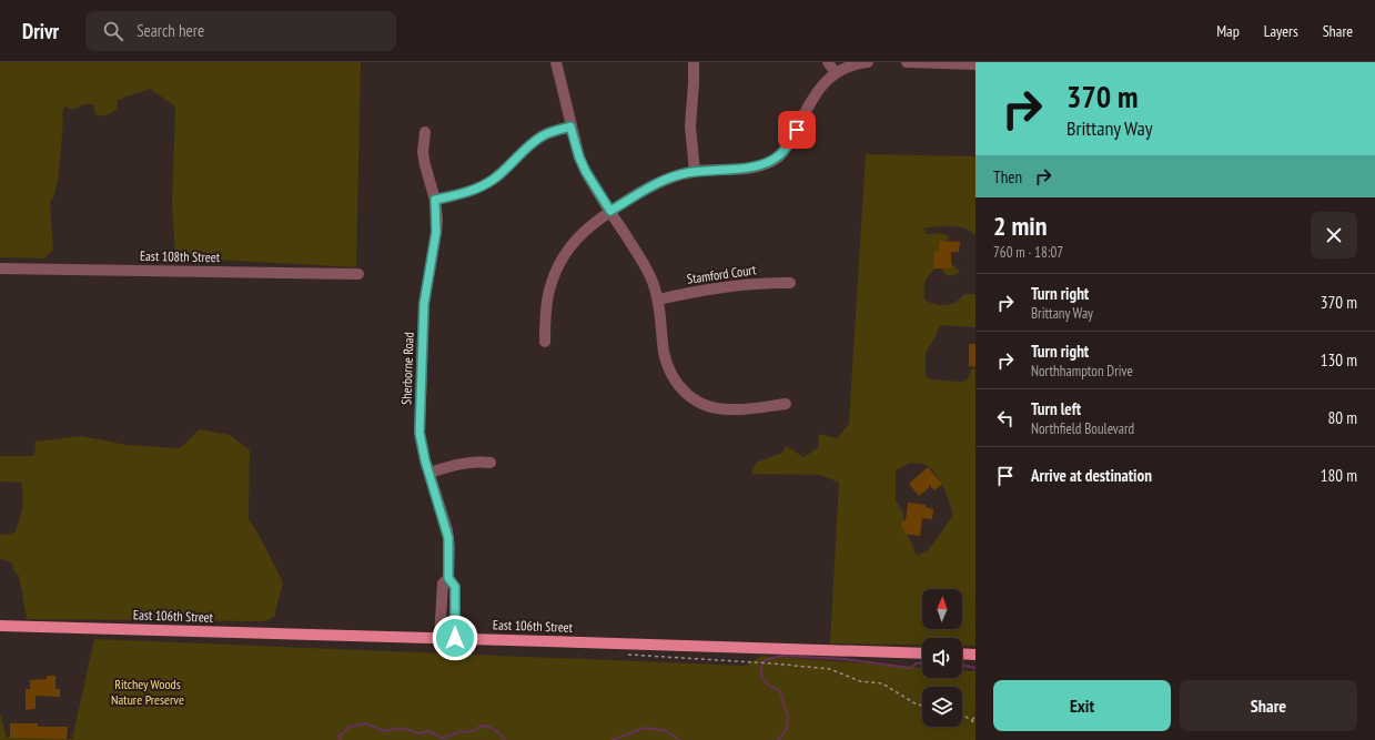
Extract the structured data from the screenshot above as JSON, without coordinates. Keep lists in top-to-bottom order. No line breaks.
{"streets":{"main road":["East 106th Street"],"street":["East 108th Street","Stamford Court","Sherborne Road"]},"crossings":[["Sherborne Road","East 106th Street"]],"parks":["Ritchey Woods Nature Preserve"],"north":"top","page":{"header":"Drivr","search":"Search here","nav":["Map","Layers","Share"],"turn":["370 m","Brittany Way"],"then":"Then","heading":["2 min","760 m · 18:07"],"list":[{"name":"Turn right","note":"Brittany Way","value":"370 m"},{"name":"Turn right","note":"Northhampton Drive","value":"130 m"},{"name":"Turn left","note":"Northfield Boulevard","value":"80 m"},{"name":"Arrive at destination","value":"180 m"}],"buttons":["Exit","Share"]}}
